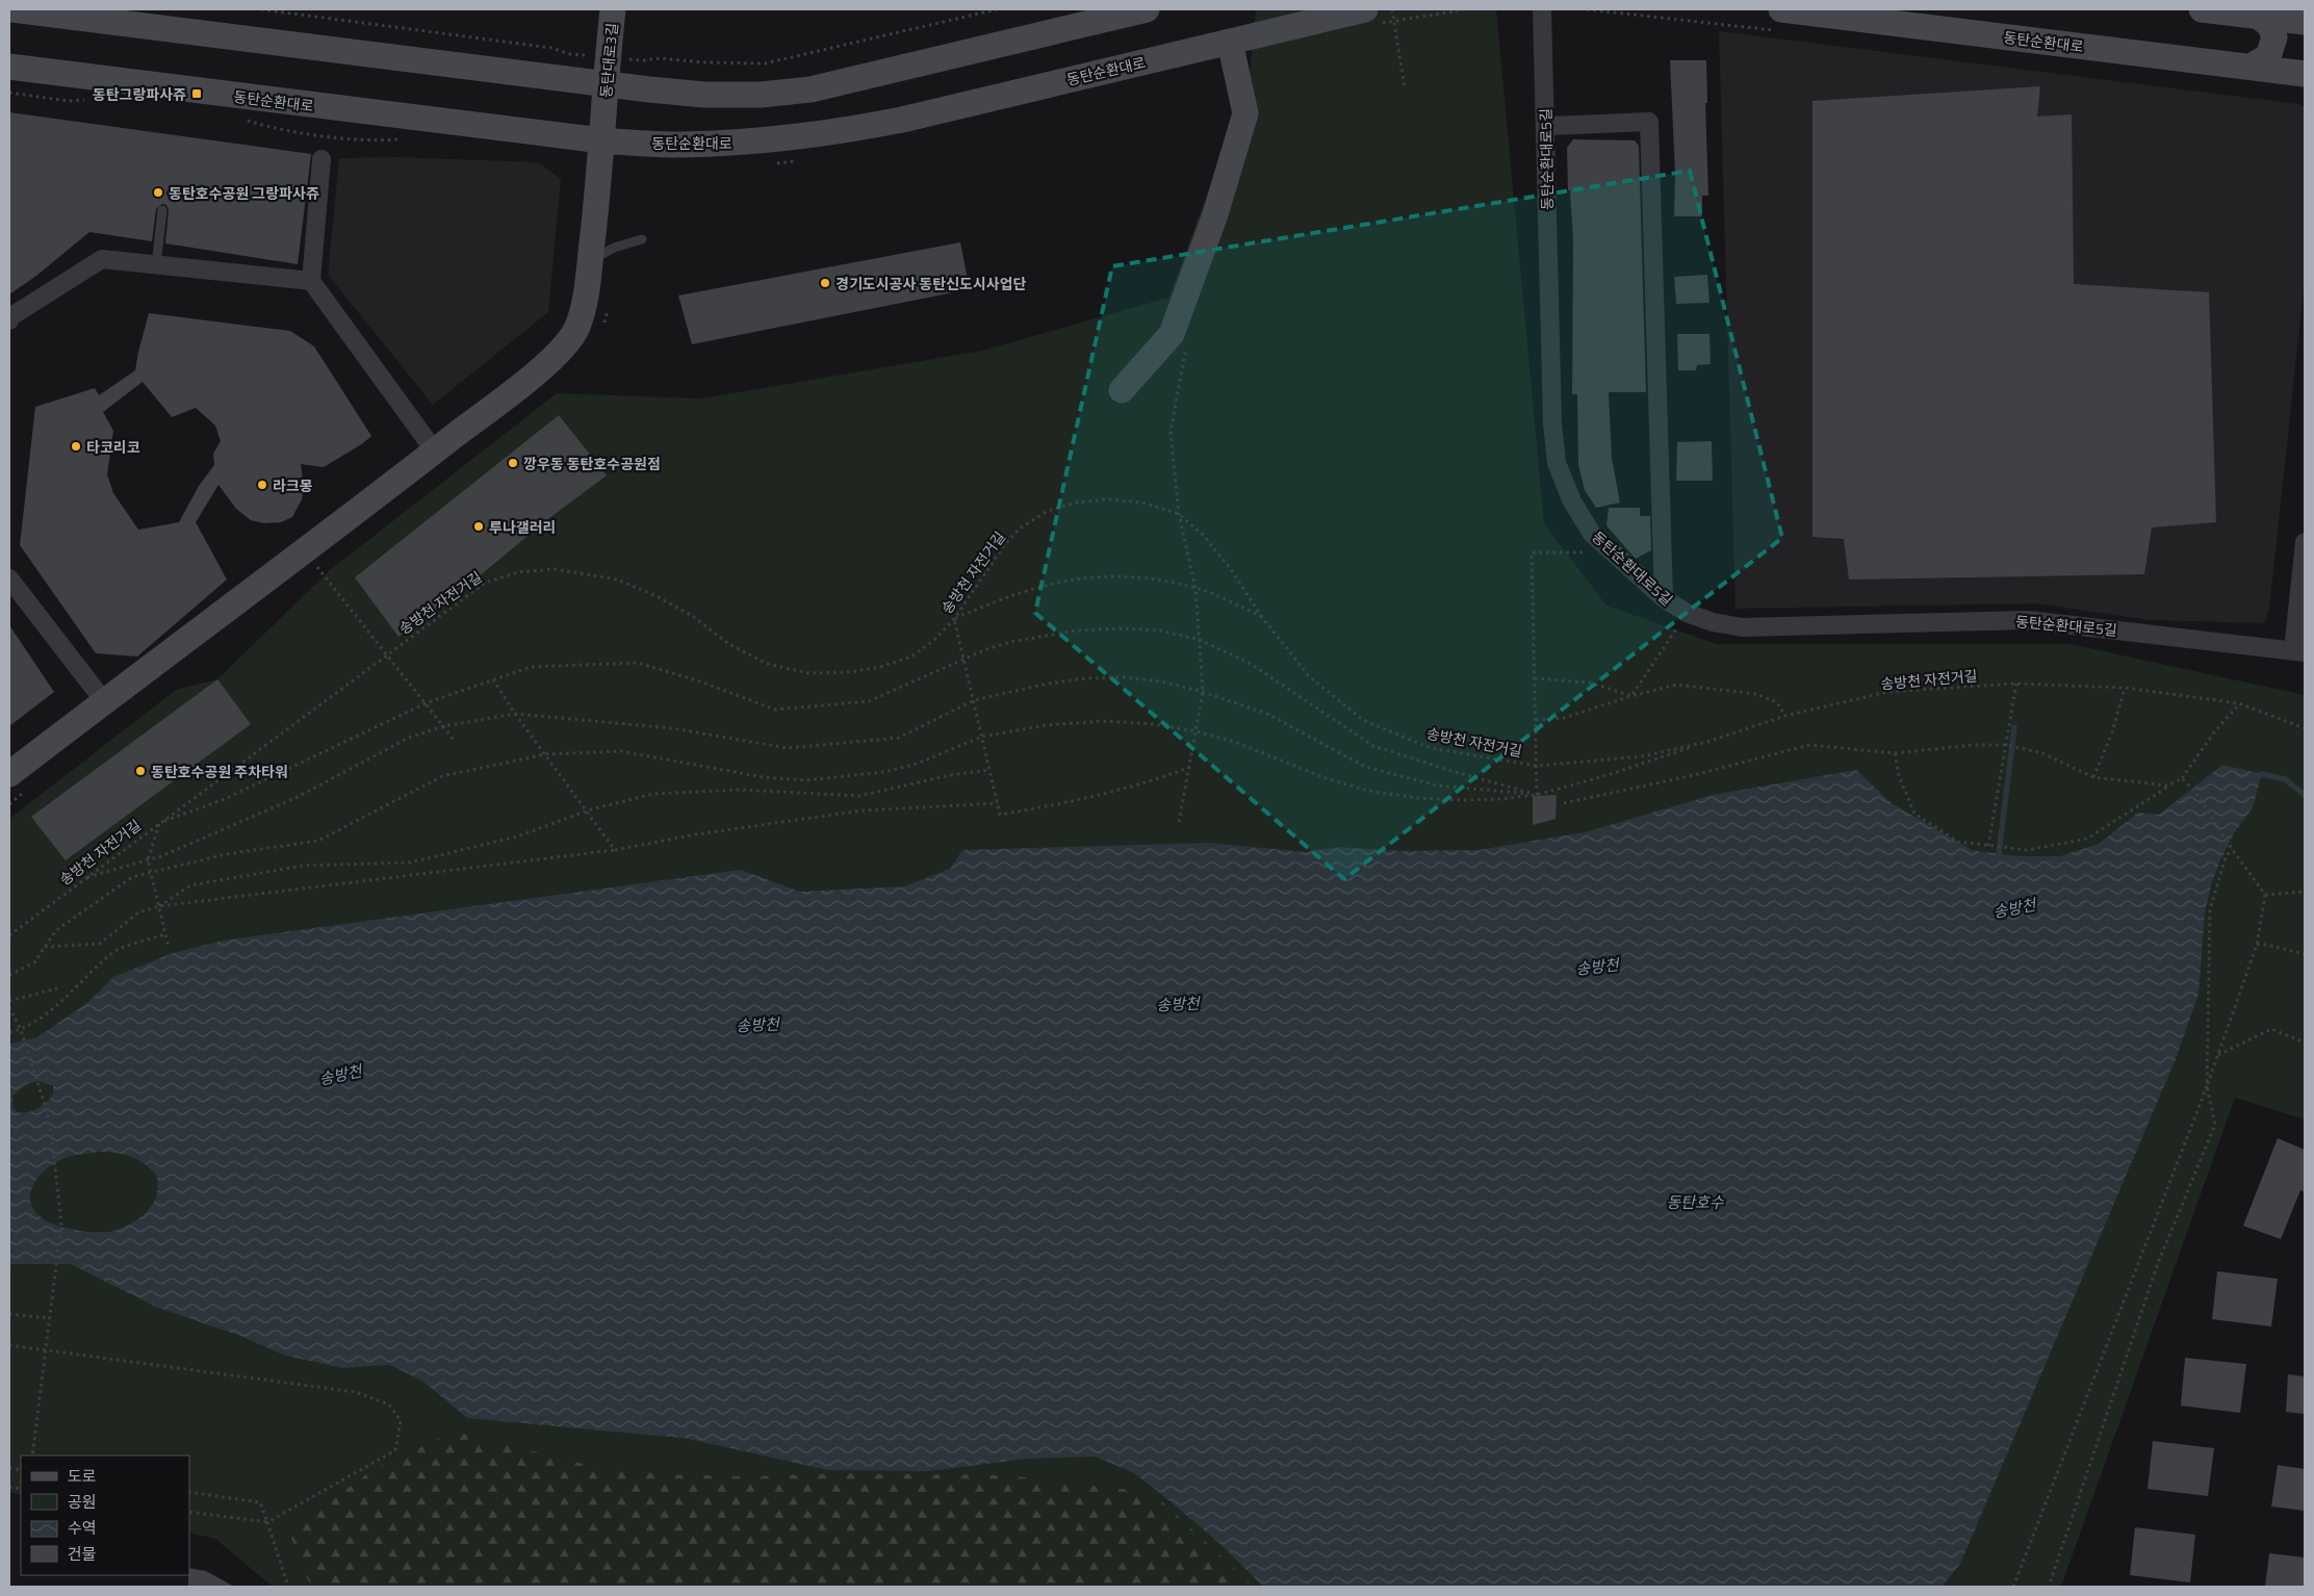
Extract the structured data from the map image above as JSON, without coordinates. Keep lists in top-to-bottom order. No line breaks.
{"streets":{"main road":["동탄순환대로","동탄대로3길"],"street":["동탄순환대로5길"],"path":["송방천 자전거길"]},"crossings":[["동탄순환대로","동탄대로3길"]],"water":["송방천","동탄호수"],"places":{"transit":["동탄그랑파사쥬"],"other":["동탄호수공원 그랑파사쥬","경기도시공사 동탄신도시사업단","타코리코","깡우동 동탄호수공원점","라크몽","루나갤러리","동탄호수공원 주차타워"]},"legend":["도로","공원","수역","건물"]}
